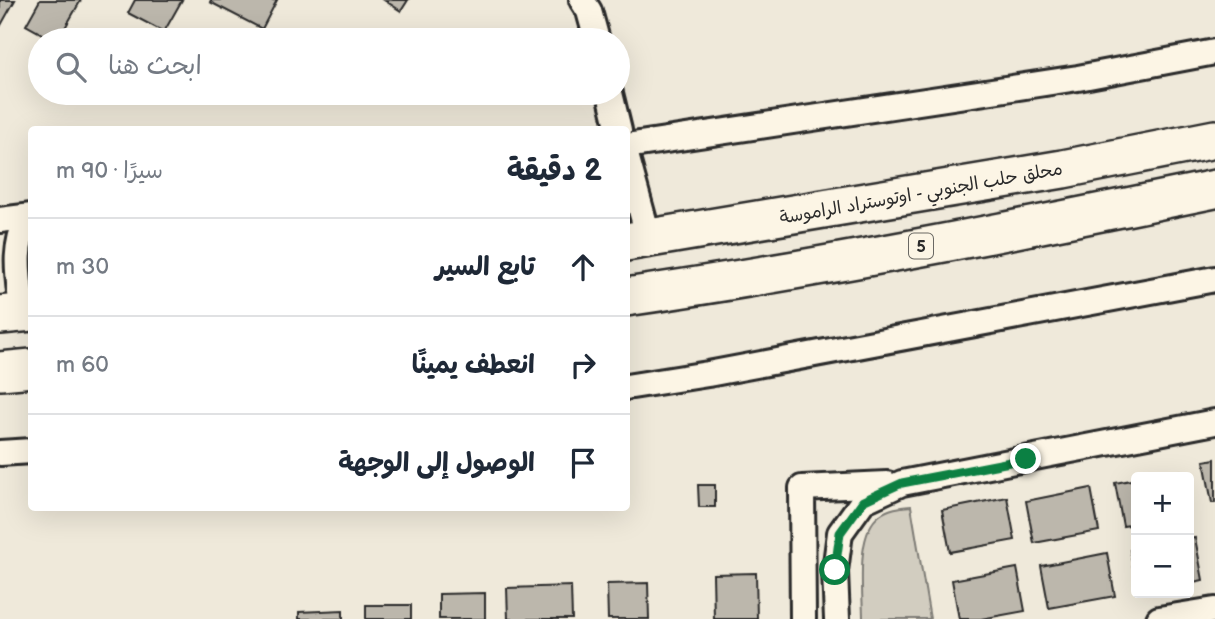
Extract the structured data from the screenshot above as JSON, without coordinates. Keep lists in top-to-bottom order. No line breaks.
{"streets":{"highway":["محلق حلب الجنوبي - اوتوستراد الراموسة","5"]},"page":{"search":"ابحث هنا","heading":["2 دقيقة","سيرًا · 90 m"],"list":[["تابع السير","30 m"],["انعطف يمينًا","60 m"],"الوصول إلى الوجهة"],"map_buttons":["+","−"]}}
